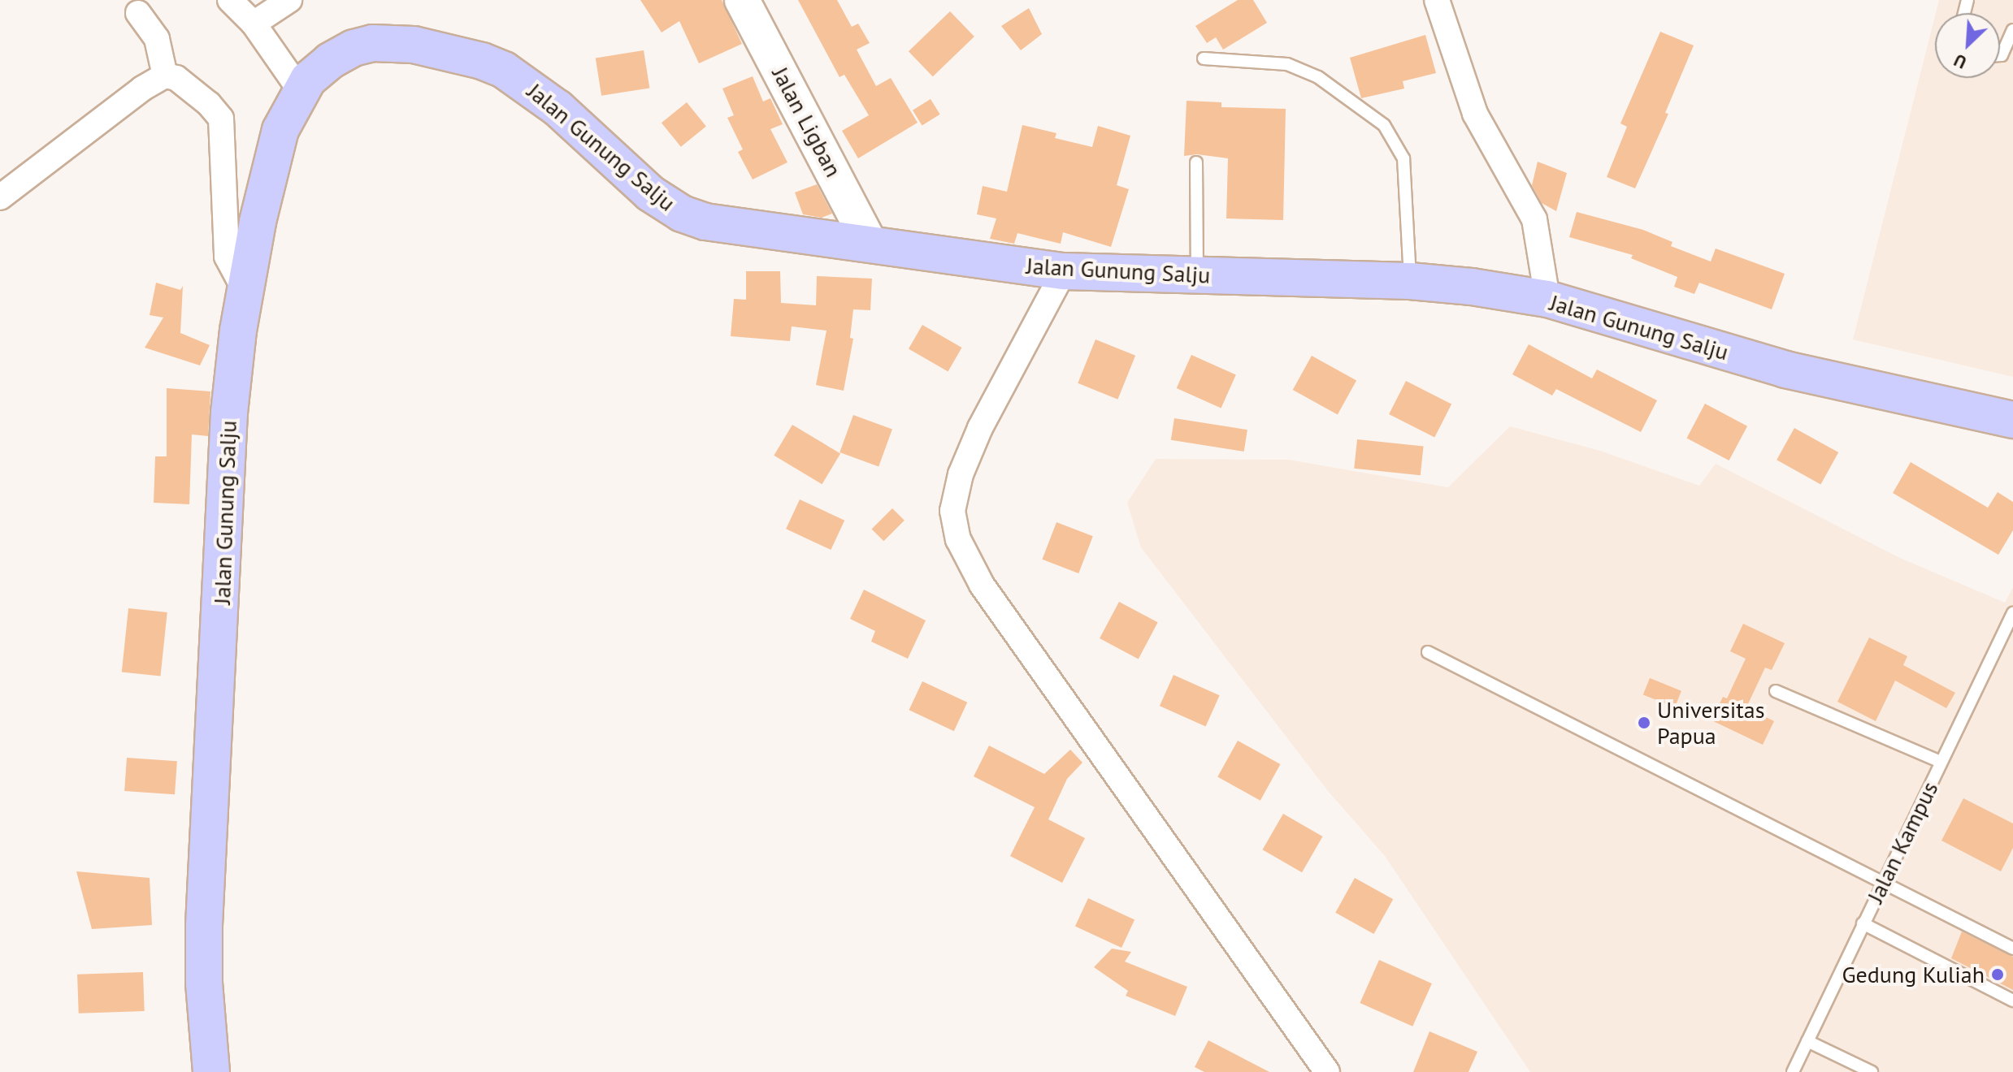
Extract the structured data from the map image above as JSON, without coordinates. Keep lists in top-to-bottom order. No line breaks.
{"streets":{"main road":["Jalan Ligban","Jalan Gunung Salju"],"lane":["Jalan Kampus"]},"crossings":[["Jalan Ligban","Jalan Gunung Salju"]],"places":["Universitas Papua","Gedung Kuliah"],"north":"bottom left"}
